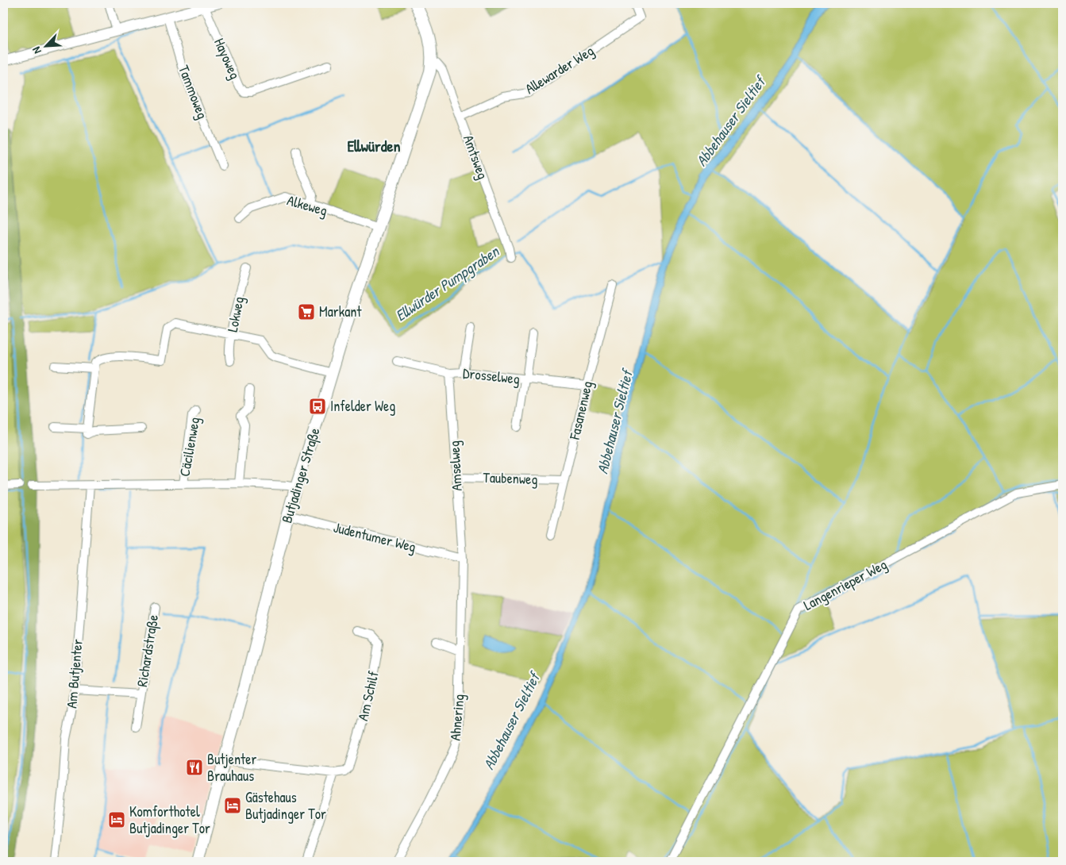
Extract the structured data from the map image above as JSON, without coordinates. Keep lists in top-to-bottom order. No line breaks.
{"streets":{"main road":["Butjadinger Straße"],"street":["Hayoweg","Allewarder Weg","Tammoweg","Amtsweg","Alkeweg","Lokweg","Drosselweg","Fasanenweg","Cäcilienweg","Amselweg","Taubenweg","Judentumer Weg","Langenrieper Weg","Richardstraße","Am Butjenter","Am Schilf","Ahnering"]},"crossings":[["Allewarder Weg","Amtsweg"],["Amtsweg","Butjadinger Straße"],["Alkeweg","Butjadinger Straße"],["Drosselweg","Fasanenweg"],["Drosselweg","Amselweg"],["Fasanenweg","Taubenweg"],["Amselweg","Taubenweg"],["Amselweg","Judentumer Weg"],["Amselweg","Ahnering"],["Butjadinger Straße","Judentumer Weg"],["Judentumer Weg","Ahnering"],["Richardstraße","Am Butjenter"]],"districts":["Ellwürden"],"water":["Abbehauser Sieltief","Ellwürder Pumpgraben"],"places":{"supermarket":["Markant"],"bus stop":["Infelder Weg"],"restaurant":["Butjenter Brauhaus"],"hotel":["Gästehaus Butjadinger Tor","Komforthotel Butjadinger Tor"]},"north":"bottom left"}
